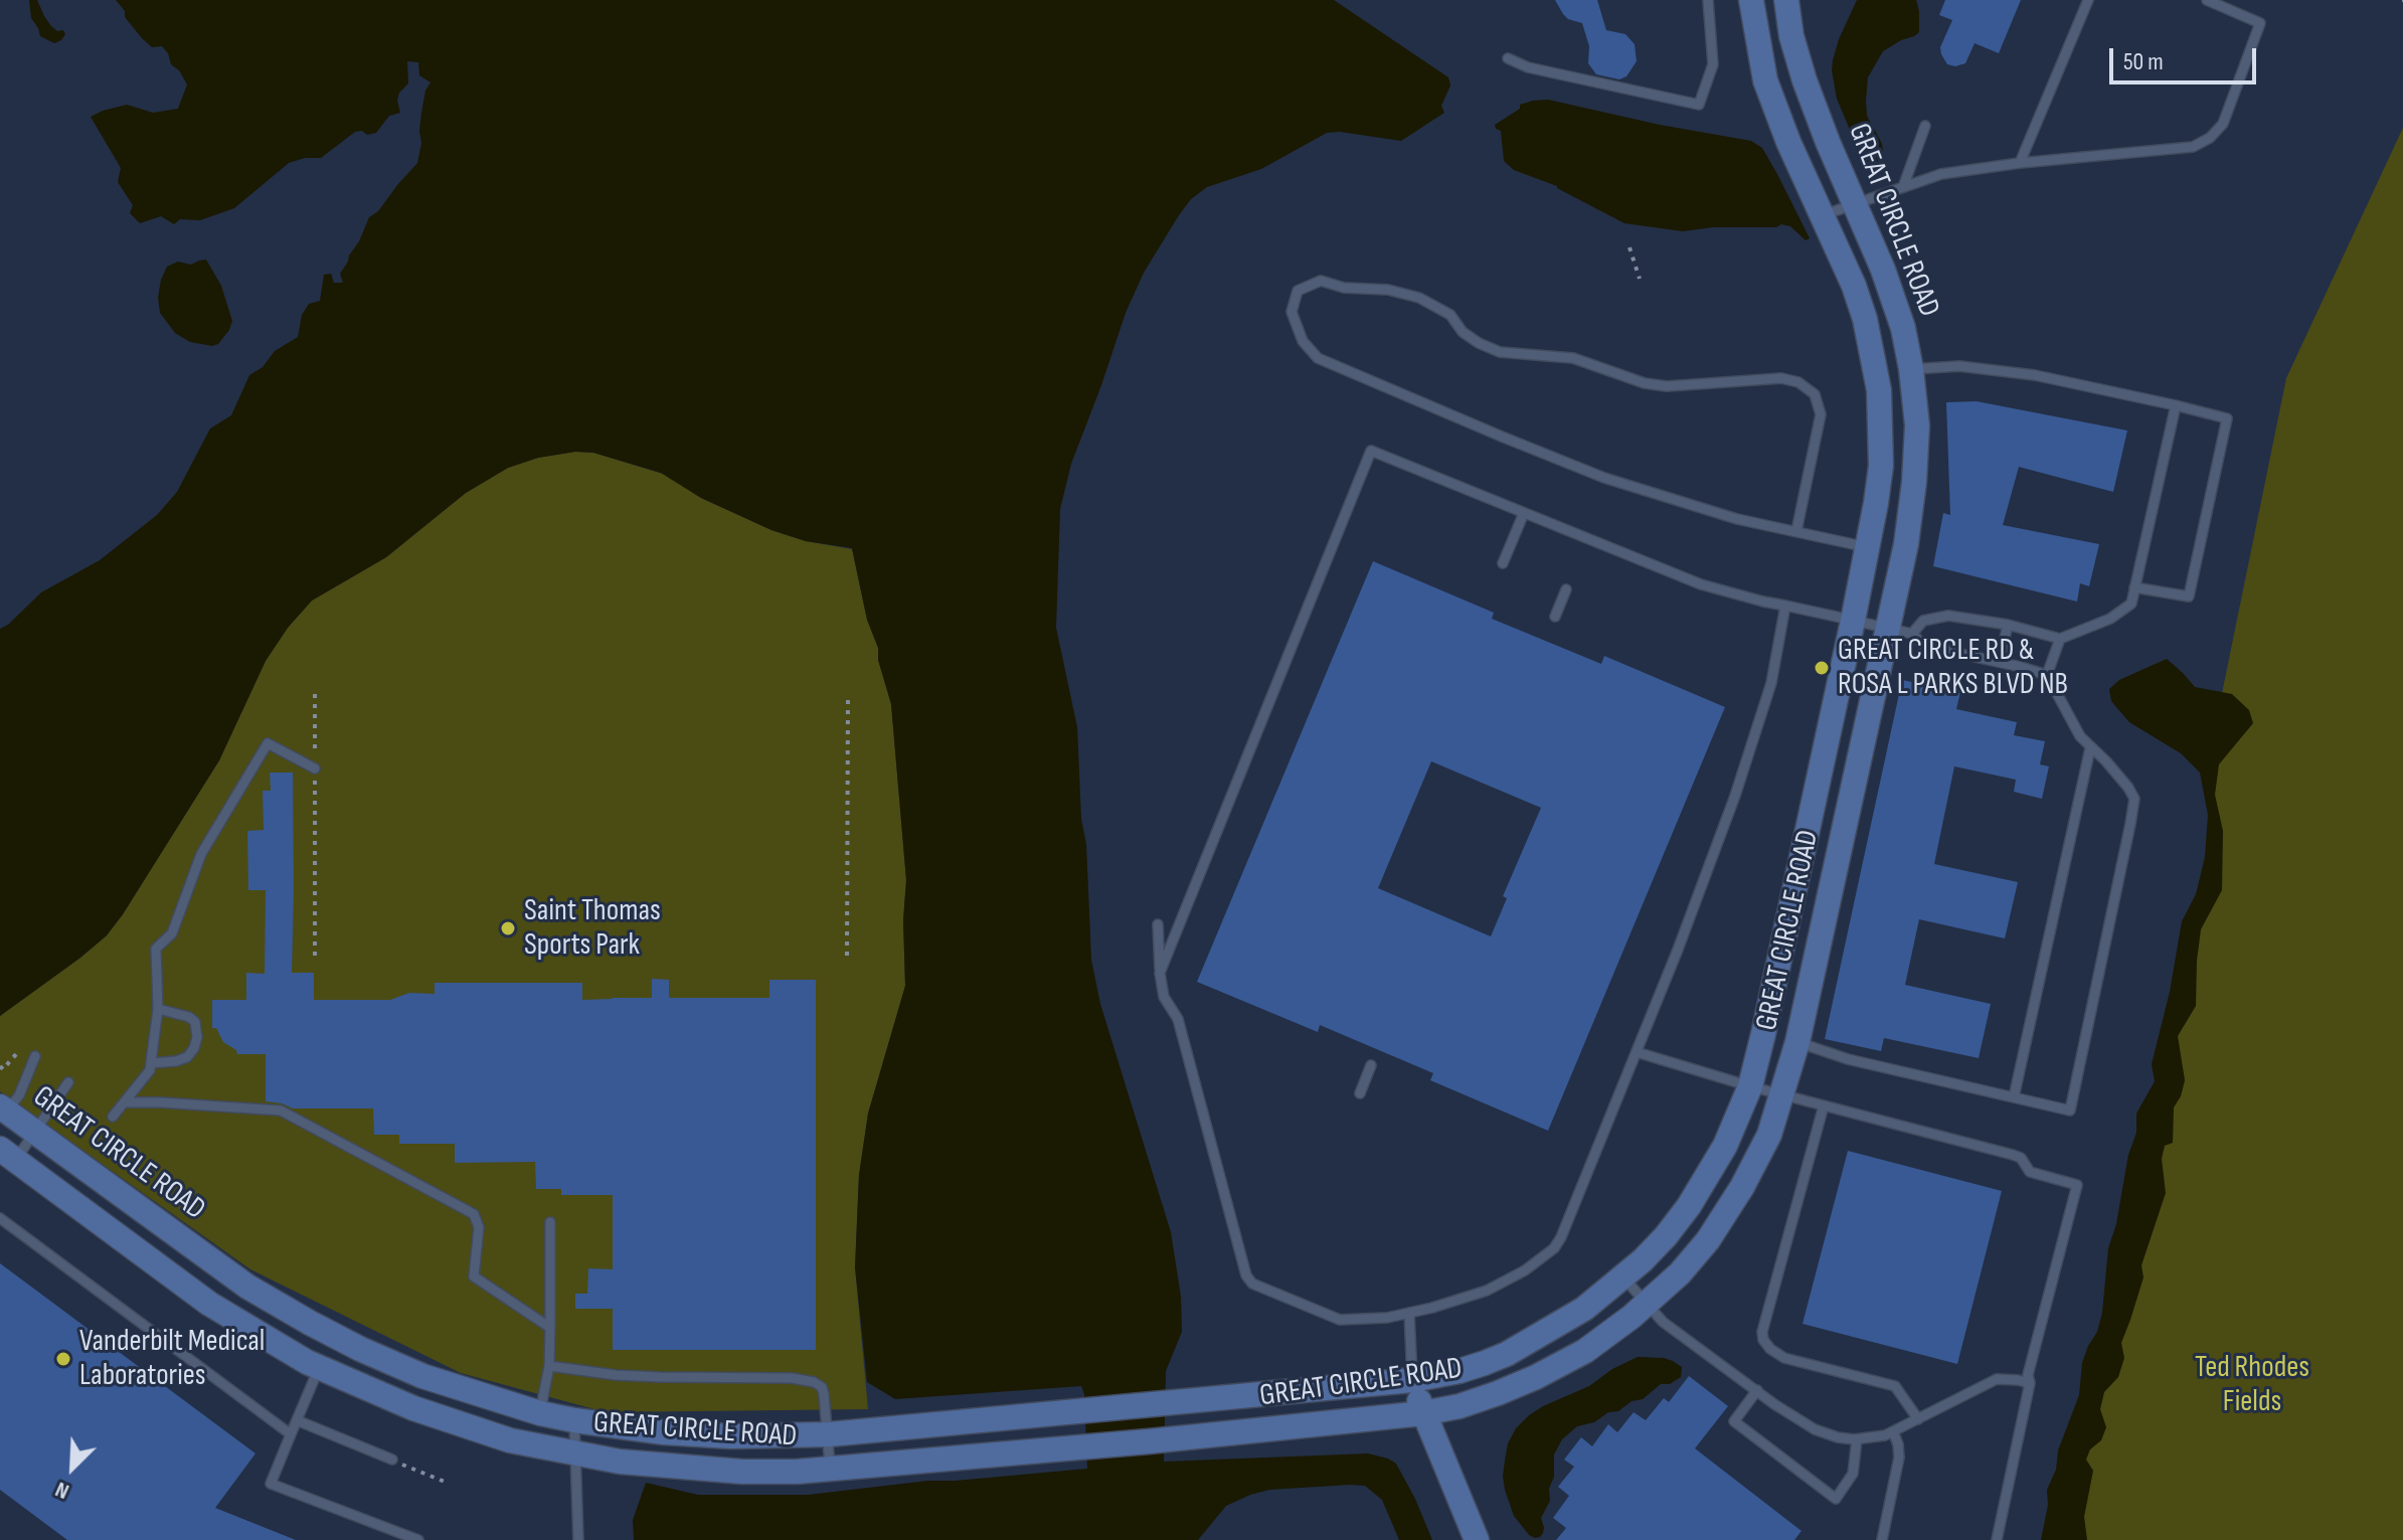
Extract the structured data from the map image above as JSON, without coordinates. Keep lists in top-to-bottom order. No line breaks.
{"streets":{"street":["GREAT CIRCLE ROAD"]},"parks":["Ted Rhodes Fields"],"places":["GREAT CIRCLE RD & ROSA L PARKS BLVD NB","Saint Thomas Sports Park","Vanderbilt Medical Laboratories"],"scale_bar":"50 m","north":"bottom left"}
